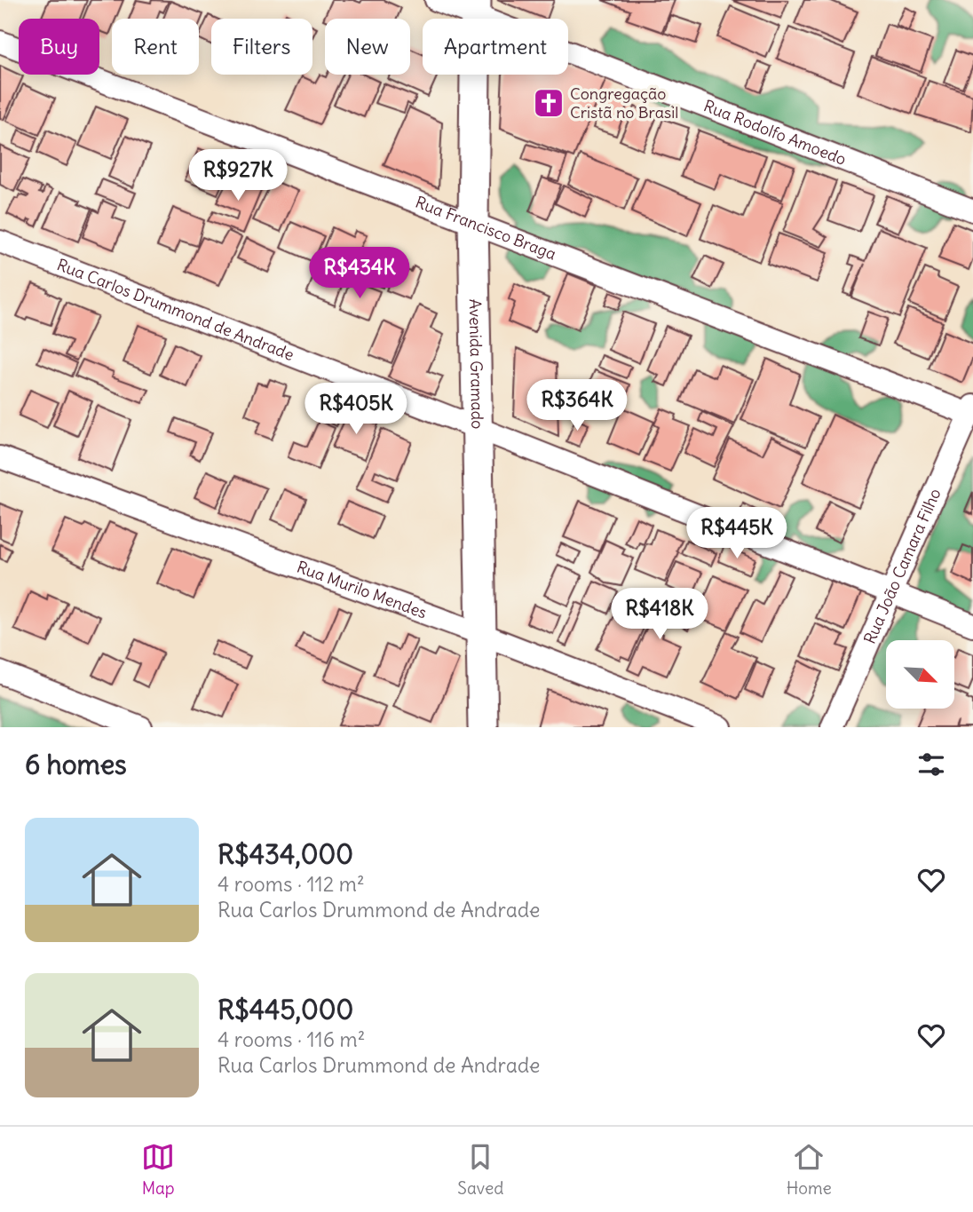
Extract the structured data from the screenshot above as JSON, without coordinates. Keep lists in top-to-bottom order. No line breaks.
{"streets":{"street":["Rua Rodolfo Amoedo","Rua Francisco Braga","Rua Carlos Drummond de Andrade","Avenida Gramado","Rua João Camara Filho","Rua Murilo Mendes"]},"crossings":[["Rua Rodolfo Amoedo","Avenida Gramado"],["Rua Francisco Braga","Avenida Gramado"],["Rua Francisco Braga","Rua João Camara Filho"],["Rua Carlos Drummond de Andrade","Avenida Gramado"],["Rua Carlos Drummond de Andrade","Rua João Camara Filho"],["Avenida Gramado","Rua Murilo Mendes"]],"places":{"church":["Congregação Cristã no Brasil"]},"north":"bottom right","page":{"chip":["Buy","Rent","Filters","New","Apartment"],"price":["R$927K","R$434K","R$364K","R$405K","R$445K","R$418K"],"heading":"6 homes","list":[{"name":"R$434,000","note":"4 rooms · 112 m² · Rua Carlos Drummond de Andrade"},{"name":"R$445,000","note":"4 rooms · 116 m² · Rua Carlos Drummond de Andrade"}],"tabs":["Map","Saved","Home"]}}
